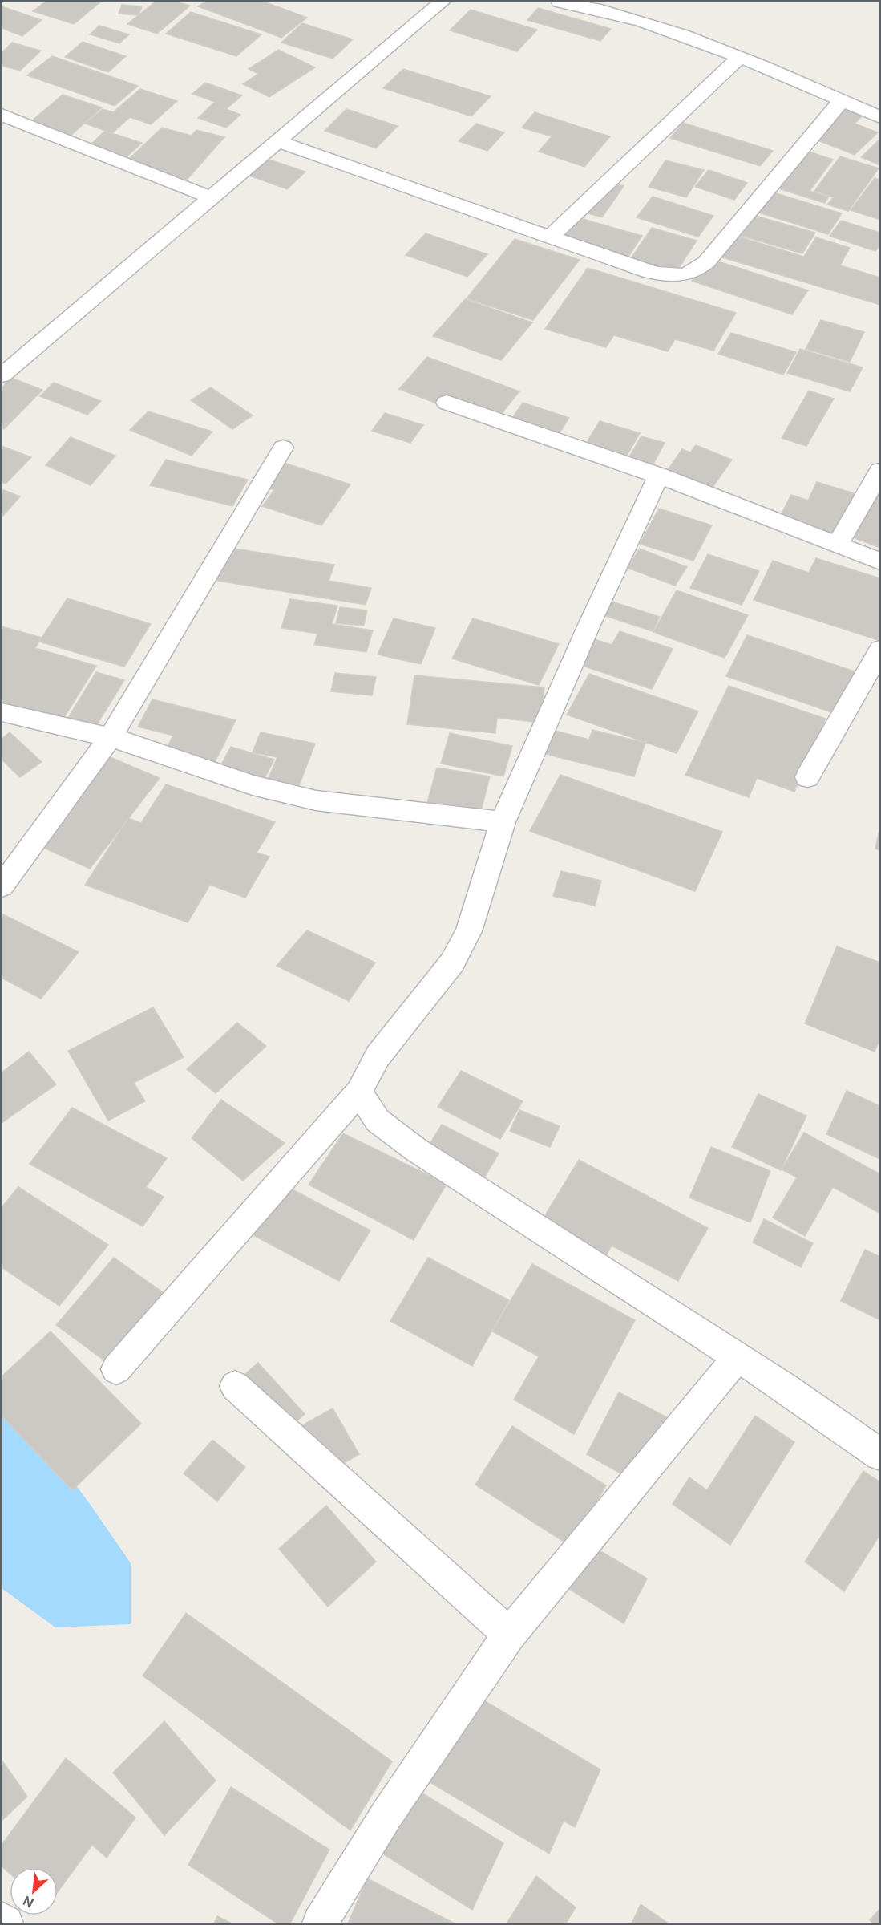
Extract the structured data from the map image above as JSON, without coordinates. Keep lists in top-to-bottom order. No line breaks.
{"north":"bottom left"}
